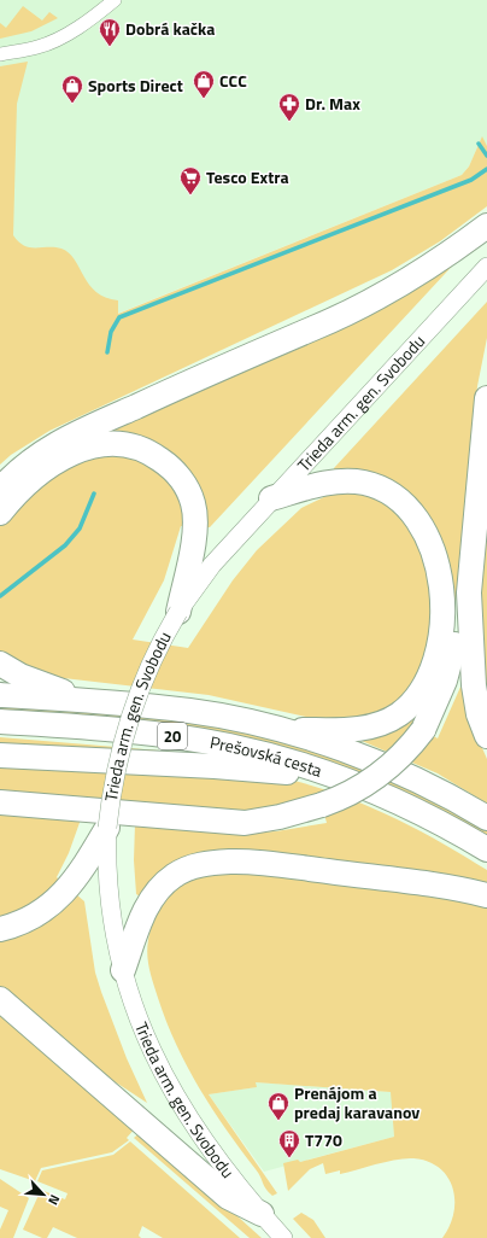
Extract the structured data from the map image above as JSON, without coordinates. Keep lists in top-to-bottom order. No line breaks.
{"streets":{"highway":["20","Prešovská cesta"],"main road":["Trieda arm. gen. Svobodu"]},"places":{"restaurant":["Dobrá kačka"],"shop":["CCC","Sports Direct","Prenájom a predaj karavanov"],"pharmacy":["Dr. Max"],"supermarket":["Tesco Extra"],"building":["T770"]},"north":"bottom right"}
